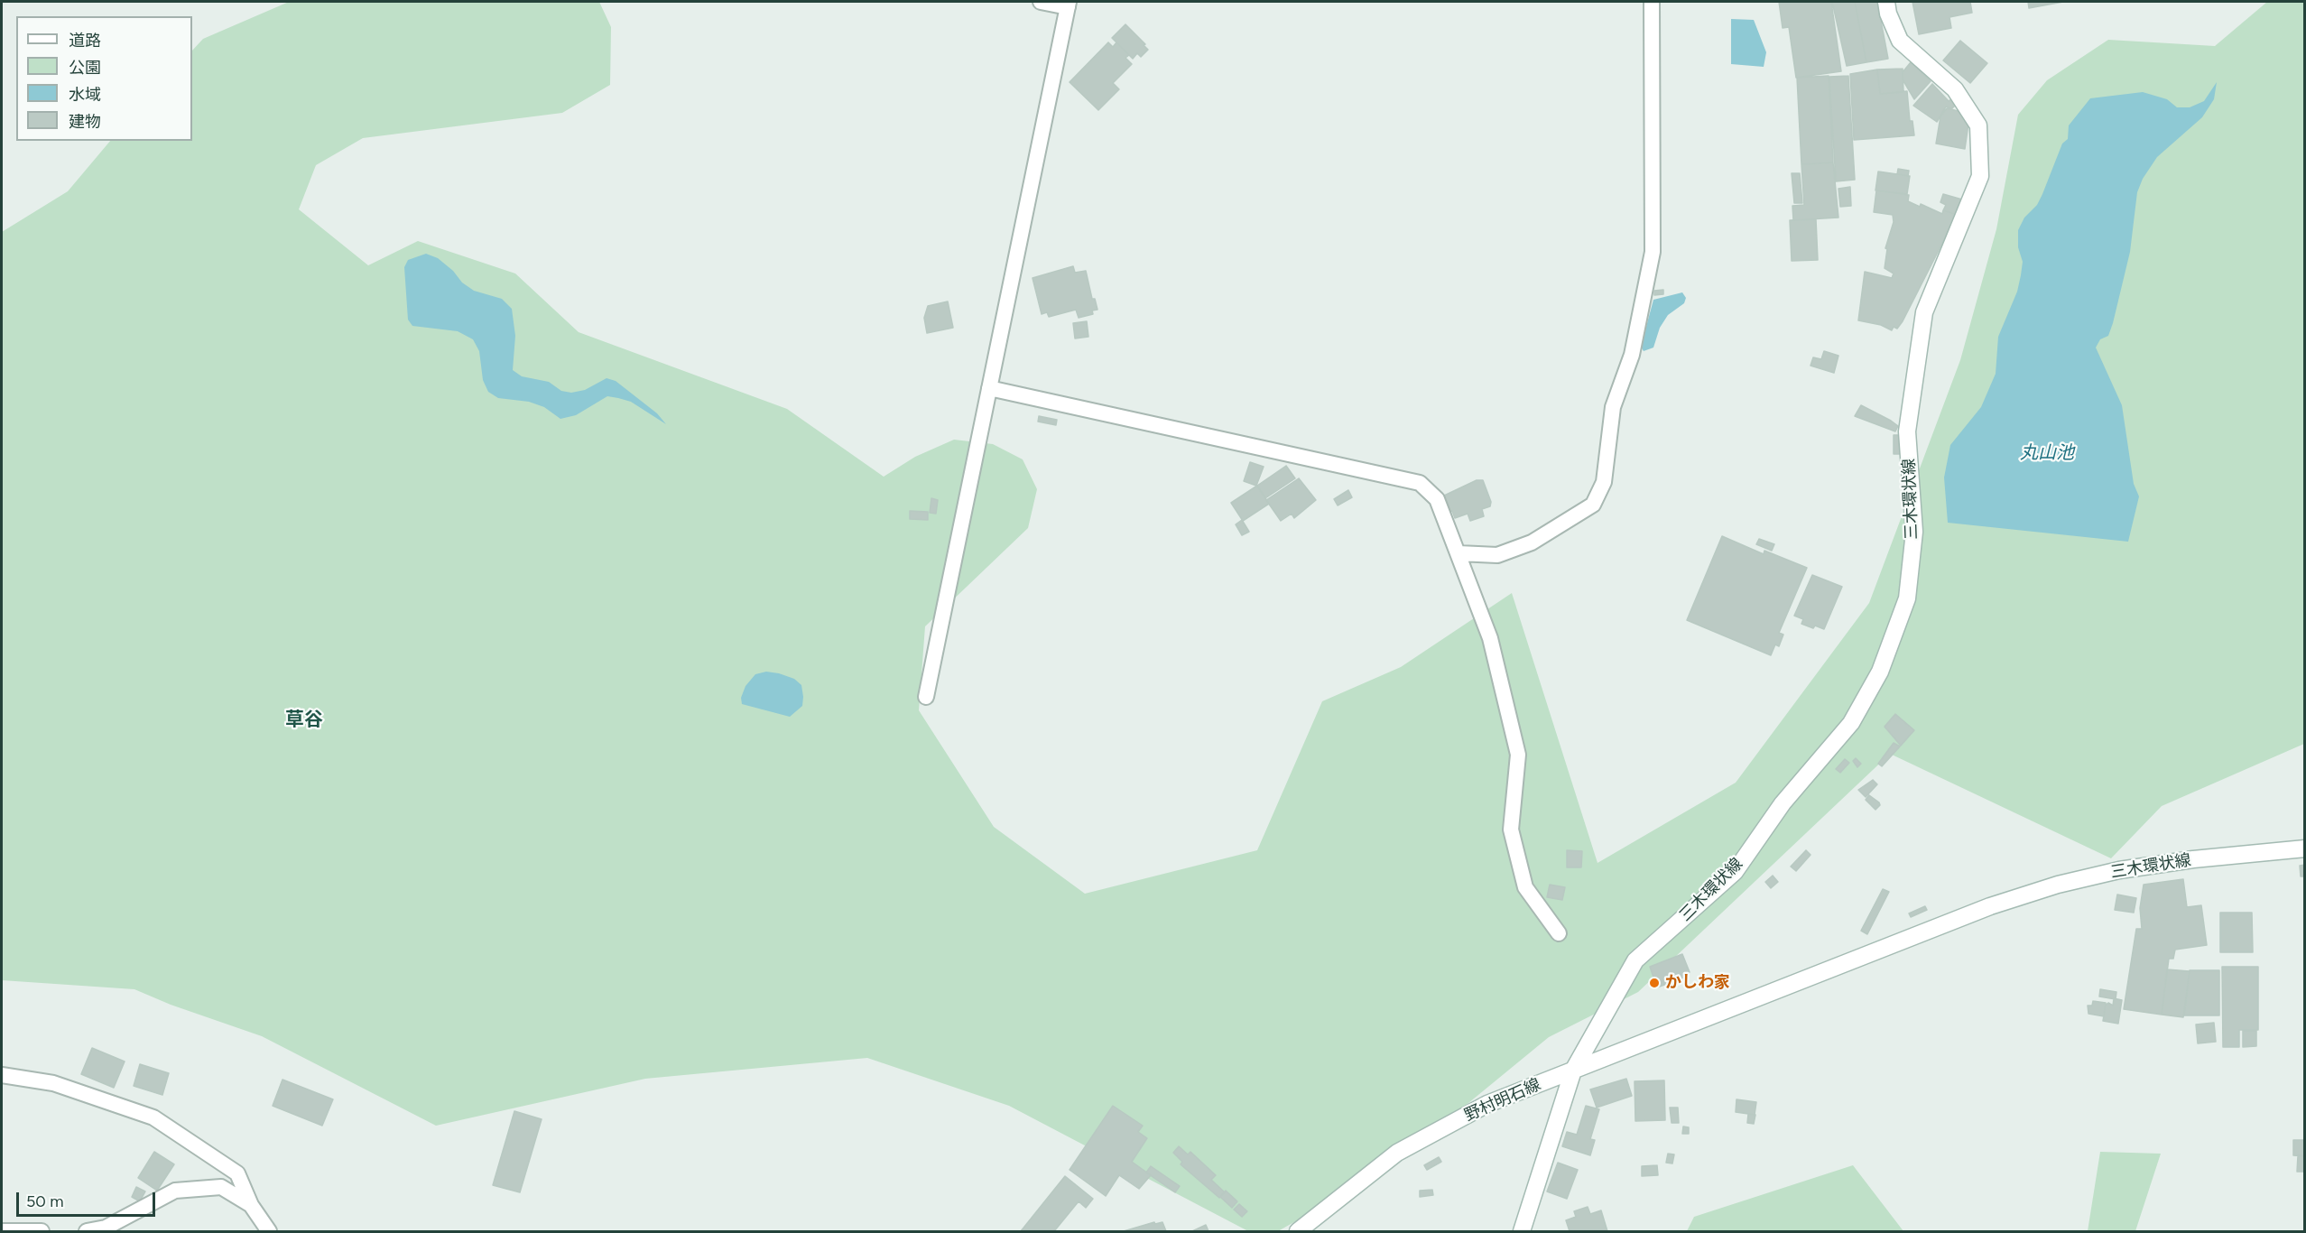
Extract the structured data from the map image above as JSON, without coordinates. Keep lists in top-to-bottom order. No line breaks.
{"streets":{"main road":["三木環状線","野村明石線"]},"crossings":[["三木環状線","野村明石線"]],"districts":["草谷"],"water":["丸山池"],"places":["かしわ家"],"legend":["道路","公園","水域","建物"],"scale_bar":"50 m"}
